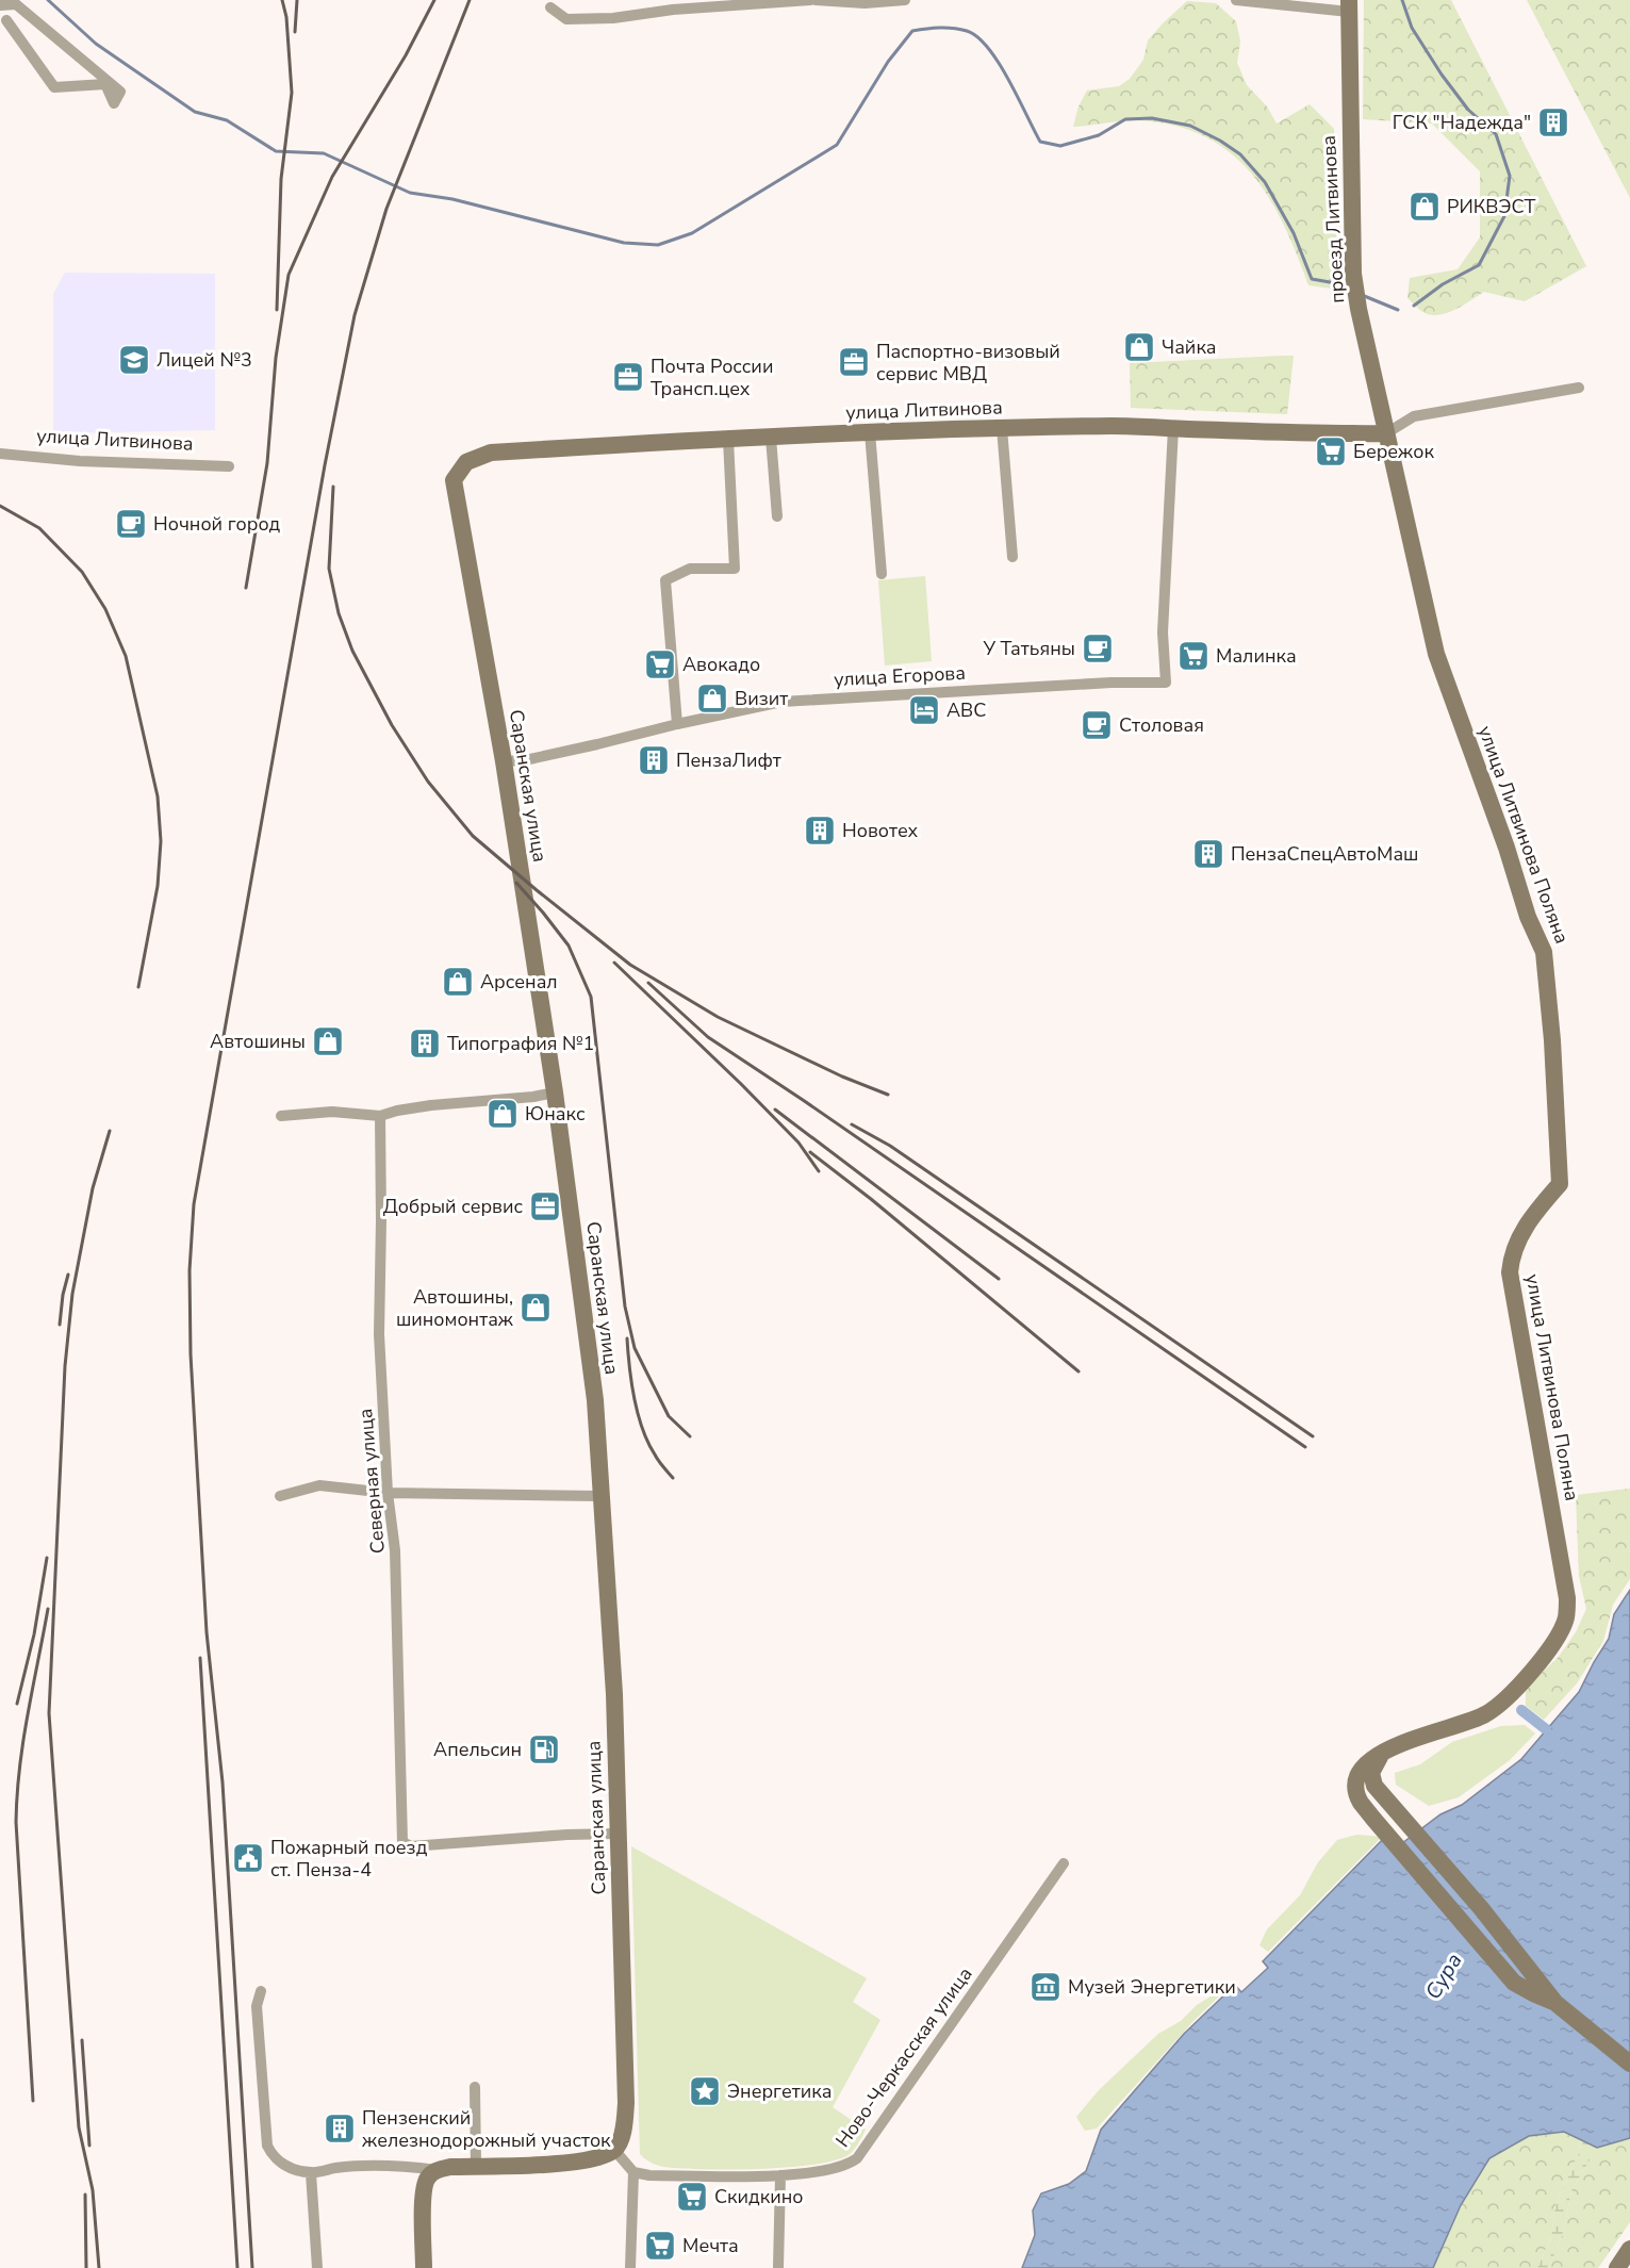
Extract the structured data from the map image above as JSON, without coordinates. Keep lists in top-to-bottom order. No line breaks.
{"streets":{"main road":["проезд Литвинова","улица Литвинова","Саранская улица","улица Литвинова Поляна"],"street":["улица Егорова","Северная улица","Ново-Черкасская улица"]},"crossings":[["проезд Литвинова","улица Литвинова"],["проезд Литвинова","улица Литвинова Поляна"],["улица Литвинова","улица Егорова"],["улица Литвинова","Саранская улица"],["улица Литвинова","улица Литвинова Поляна"],["улица Егорова","Саранская улица"],["Саранская улица","Северная улица"]],"water":["Сура"],"places":{"building":["ГСК \"Надежда\"","ПензаЛифт","Новотех","ПензаСпецАвтоМаш","Типография №1","Пензенский железнодорожный участок"],"shop":["РИКВЭСТ","Чайка","Визит","Арсенал","Автошины","Юнакс","Автошины, шиномонтаж"],"school or university":["Лицей №3"],"office":["Паспортно-визовый сервис МВД","Почта России Трансп.цех","Добрый сервис"],"supermarket":["Бережок","Малинка","Авокадо","Скидкино","Мечта"],"cafe":["Ночной город","У Татьяны","Столовая"],"hotel":["ABC"],"fuel station":["Апельсин"],"public building":["Пожарный поезд ст. Пенза-4"],"museum":["Музей Энергетики"],"place":["Энергетика"]}}
